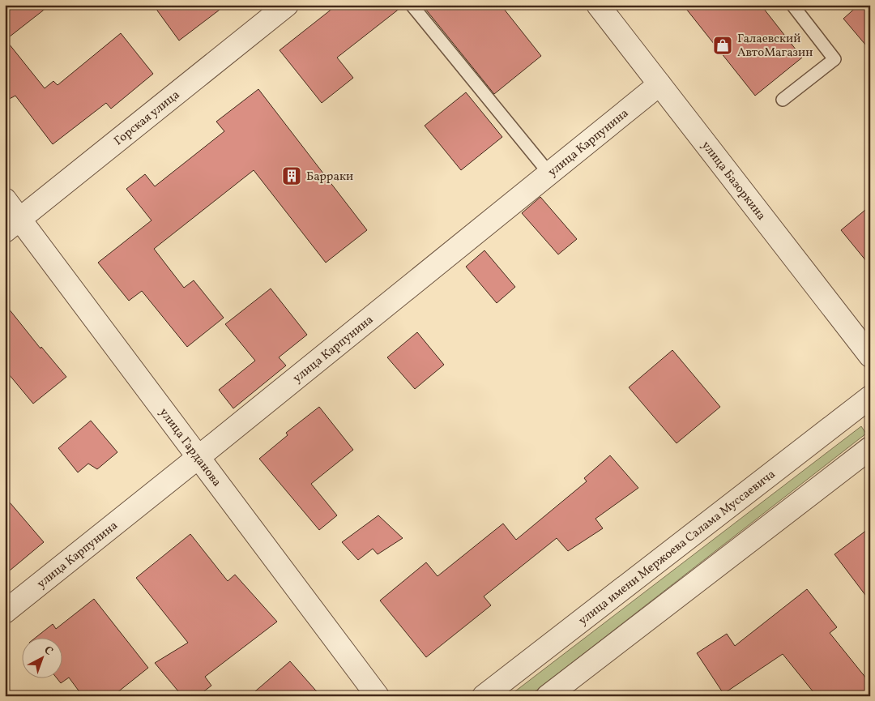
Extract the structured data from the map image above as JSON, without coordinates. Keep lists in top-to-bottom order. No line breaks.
{"streets":{"street":["Горская улица","улица Карпунина","улица Базоркина","улица Гарданова","улица имени Мержоева Салама Муссаевича"]},"crossings":[["Горская улица","улица Гарданова"],["улица Карпунина","улица Базоркина"],["улица Карпунина","улица Гарданова"]],"places":{"shop":["Галаевский АвтоМагазин"],"building":["Барраки"]},"north":"top right"}
